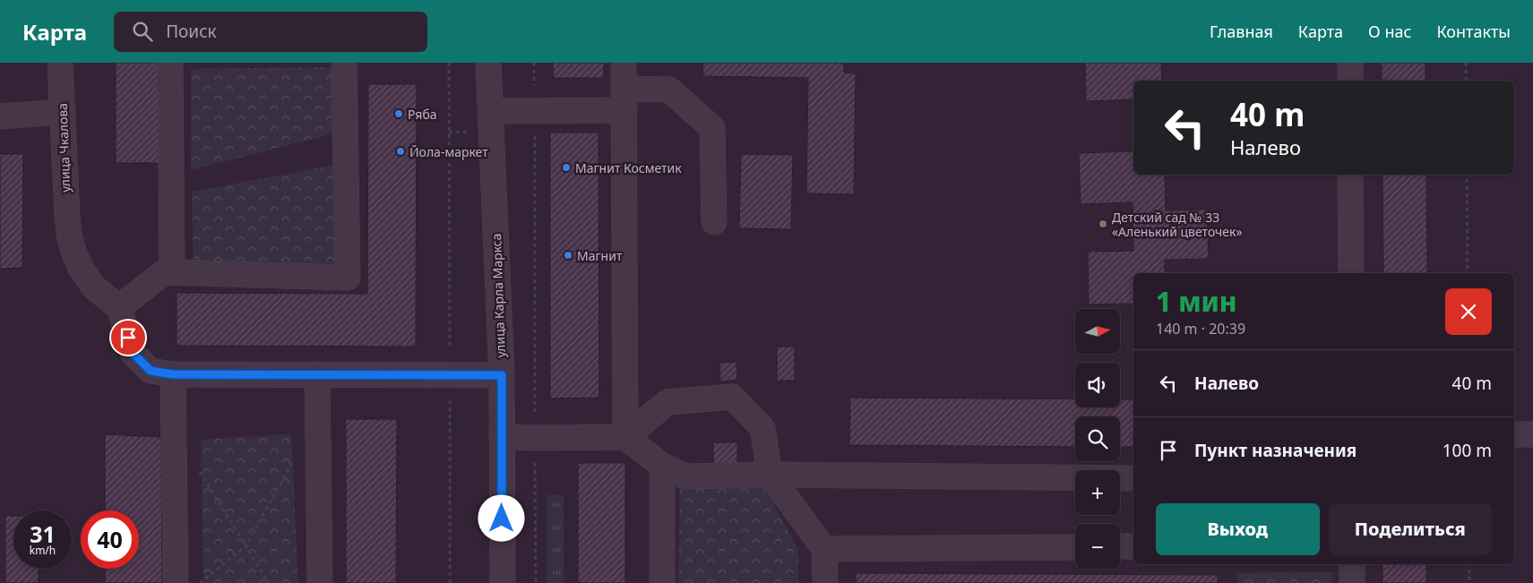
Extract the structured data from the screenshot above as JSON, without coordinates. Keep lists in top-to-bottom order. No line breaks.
{"streets":{"street":["улица Чкалова","улица Карла Маркса"]},"places":["Ряба","Йола-маркет","Магнит Косметик","Детский сад № 33 «Аленький цветочек»","Магнит"],"north":"right","page":{"header":"Карта","search":"Поиск","nav":["Главная","Карта","О нас","Контакты"],"turn":["40 m","Налево"],"heading":["1 мин","140 m · 20:39"],"map_buttons":["+","−"],"list":[{"name":"Налево","value":"40 m"},{"name":"Пункт назначения","value":"100 m"}],"buttons":["Выход","Поделиться"],"speed":"31 km/h","limit":"40"}}
